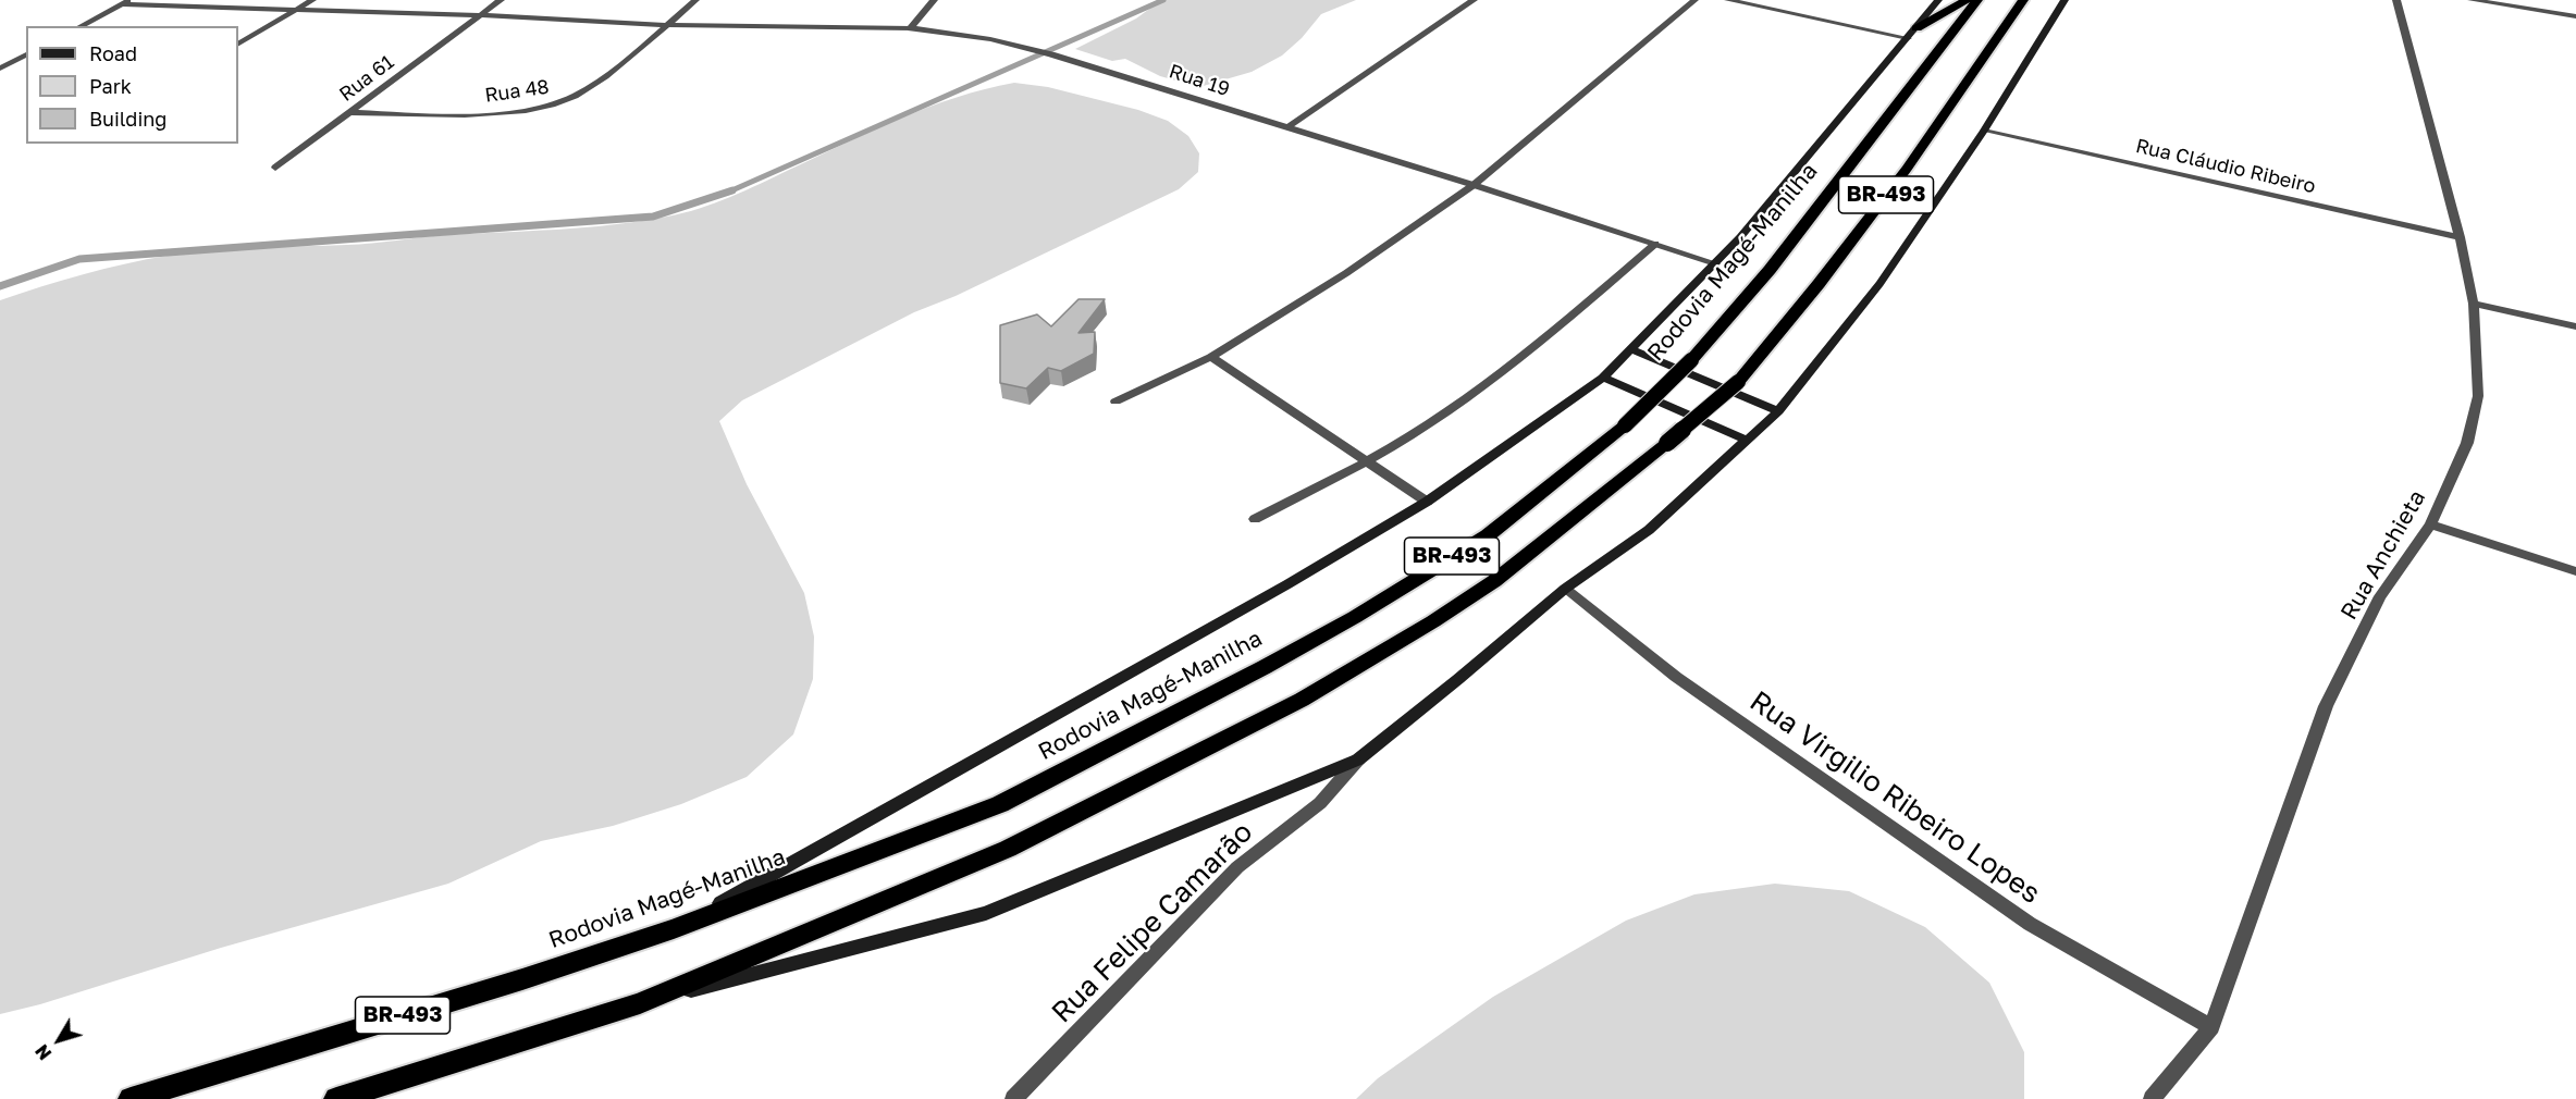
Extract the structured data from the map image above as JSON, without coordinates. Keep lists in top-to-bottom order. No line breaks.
{"streets":{"highway":["BR-493","Rodovia Magé-Manilha"],"street":["Rua 61","Rua 19","Rua 48","Rua Cláudio Ribeiro","Rua Anchieta","Rua Virgilio Ribeiro Lopes","Rua Felipe Camarão"]},"crossings":[["Rua 61","Rua 48"],["Rua Cláudio Ribeiro","BR-493"],["Rua Cláudio Ribeiro","Rua Anchieta"],["BR-493","Rua Virgilio Ribeiro Lopes"],["Rua Anchieta","Rua Virgilio Ribeiro Lopes"]],"legend":["Road","Park","Building"],"north":"bottom left"}
